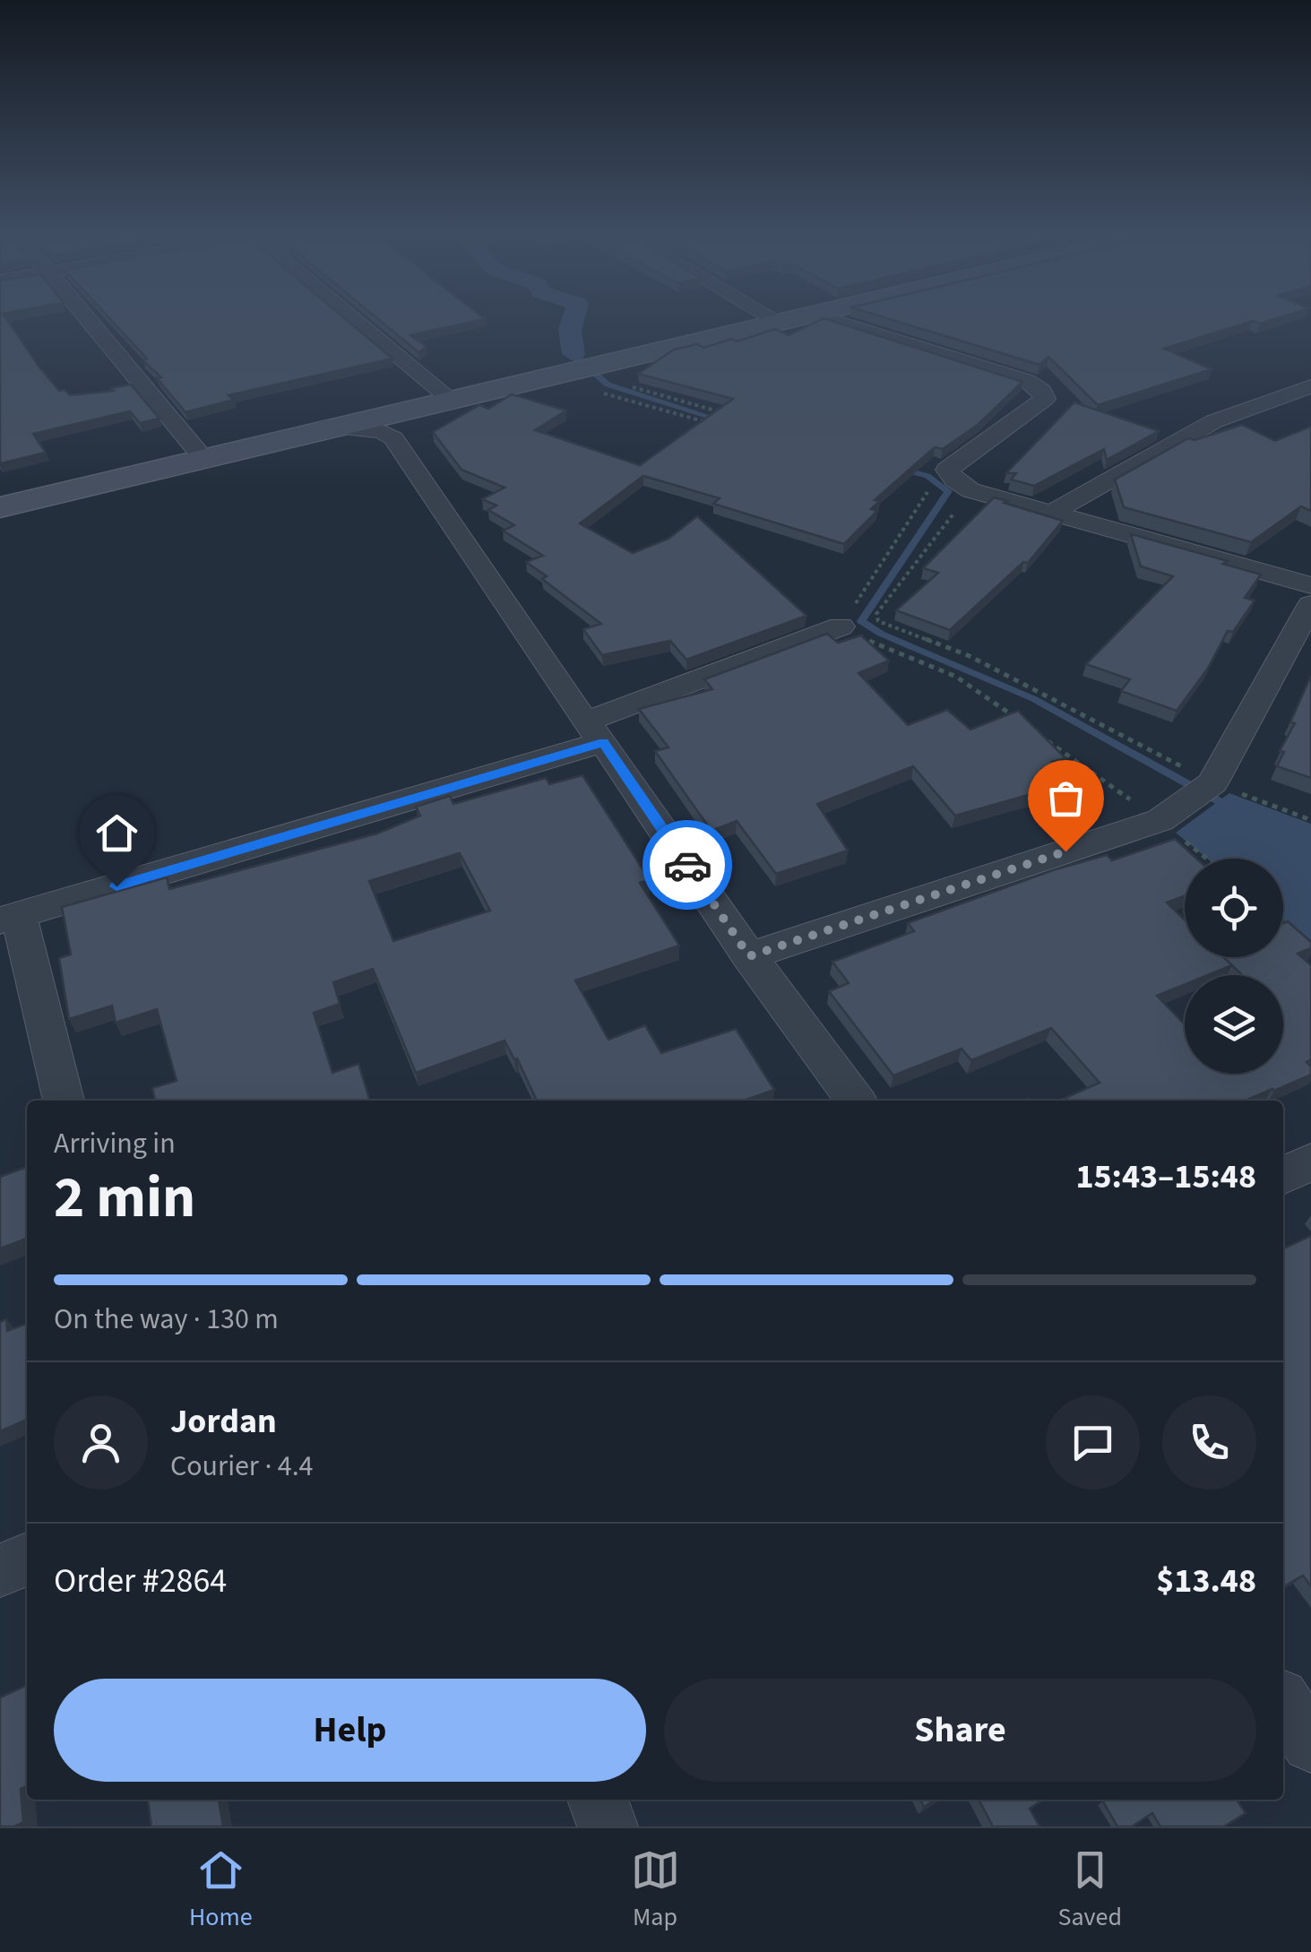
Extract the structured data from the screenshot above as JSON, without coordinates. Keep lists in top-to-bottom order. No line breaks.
{"page":{"heading":["2 min","Arriving in","15:43–15:48"],"panel":["Jordan","Courier · 4.4","Order #2864","$13.48"],"bar":"On the way · 130 m","buttons":["Help","Share"],"tabs":["Home","Map","Saved"]}}
